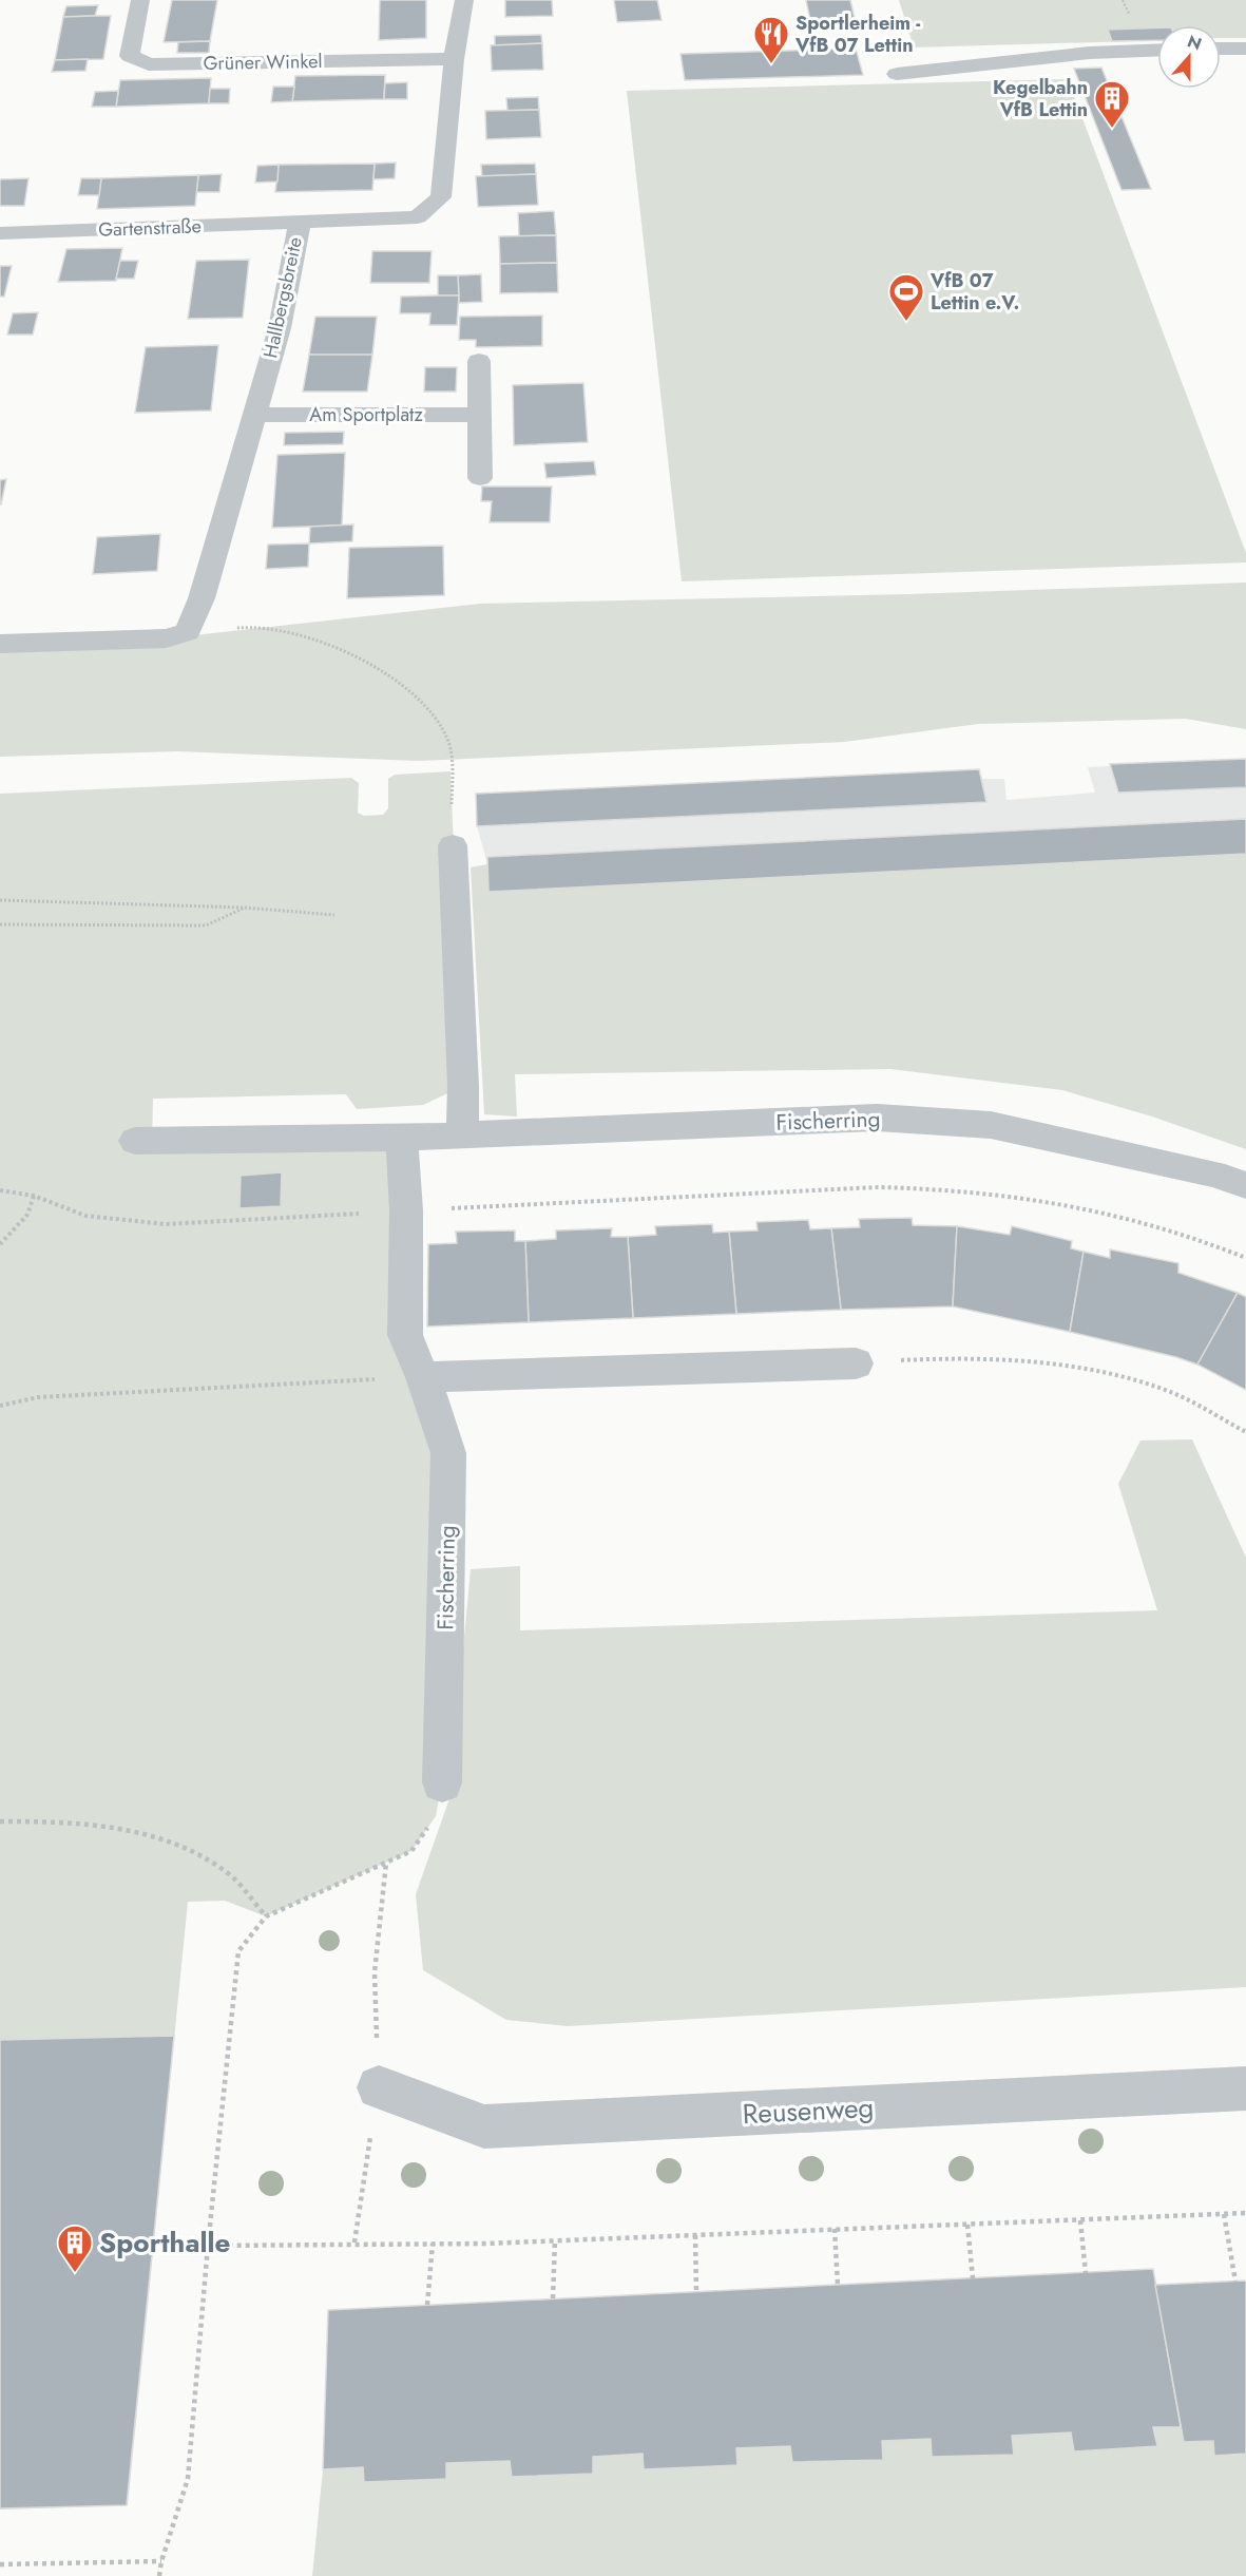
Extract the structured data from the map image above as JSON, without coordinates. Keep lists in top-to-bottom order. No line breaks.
{"streets":{"street":["Grüner Winkel","Gartenstraße","Hallbergsbreite","Am Sportplatz","Fischerring","Reusenweg"]},"crossings":[["Grüner Winkel","Hallbergsbreite"],["Gartenstraße","Hallbergsbreite"],["Hallbergsbreite","Am Sportplatz"]],"places":{"restaurant":["Sportlerheim - VfB 07 Lettin"],"building":["Kegelbahn VfB Lettin","Sporthalle"],"sports":["VfB 07 Lettin e.V."]},"north":"top"}
